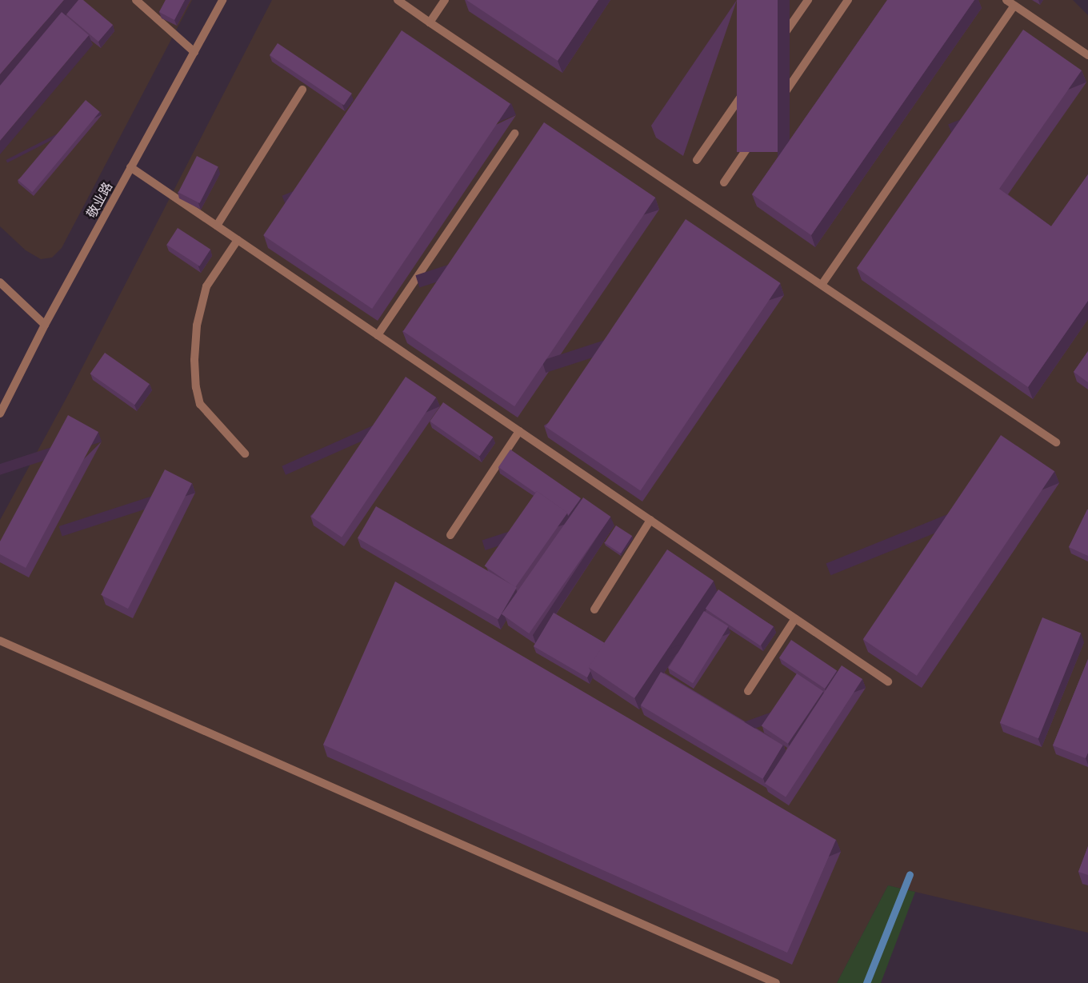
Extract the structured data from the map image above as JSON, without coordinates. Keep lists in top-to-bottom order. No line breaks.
{"streets":{"street":["敬业路"]}}
